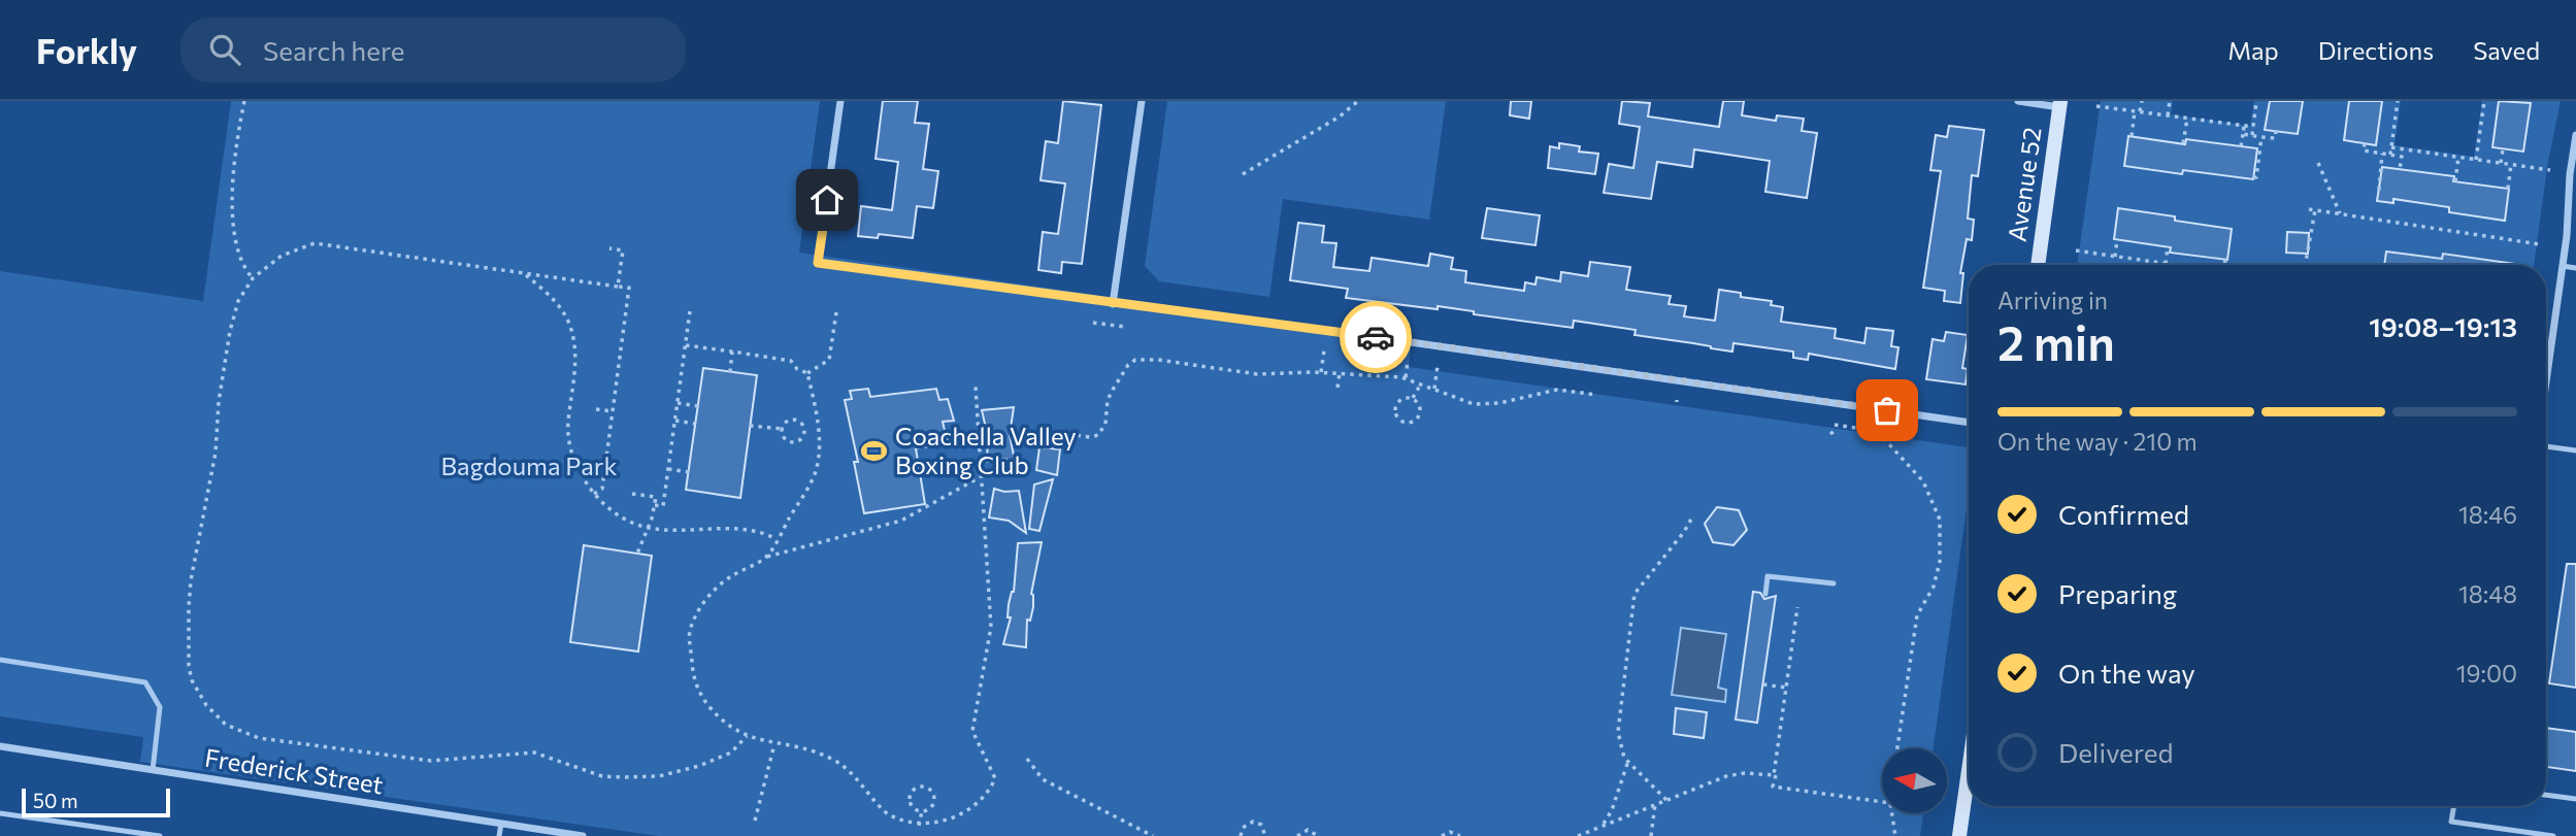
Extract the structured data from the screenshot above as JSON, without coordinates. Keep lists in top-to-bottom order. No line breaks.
{"streets":{"main road":["Avenue 52"],"street":["Frederick Street"]},"parks":["Bagdouma Park"],"places":{"sports":["Coachella Valley Boxing Club"]},"scale_bar":"50 m","north":"left","page":{"header":"Forkly","search":"Search here","nav":["Map","Directions","Saved"],"heading":["2 min","Arriving in","19:08–19:13"],"bar":"On the way · 210 m","list":[["Confirmed","18:46"],["Preparing","18:48"],["On the way","19:00"],"Delivered"],"scale":"50 m"}}
